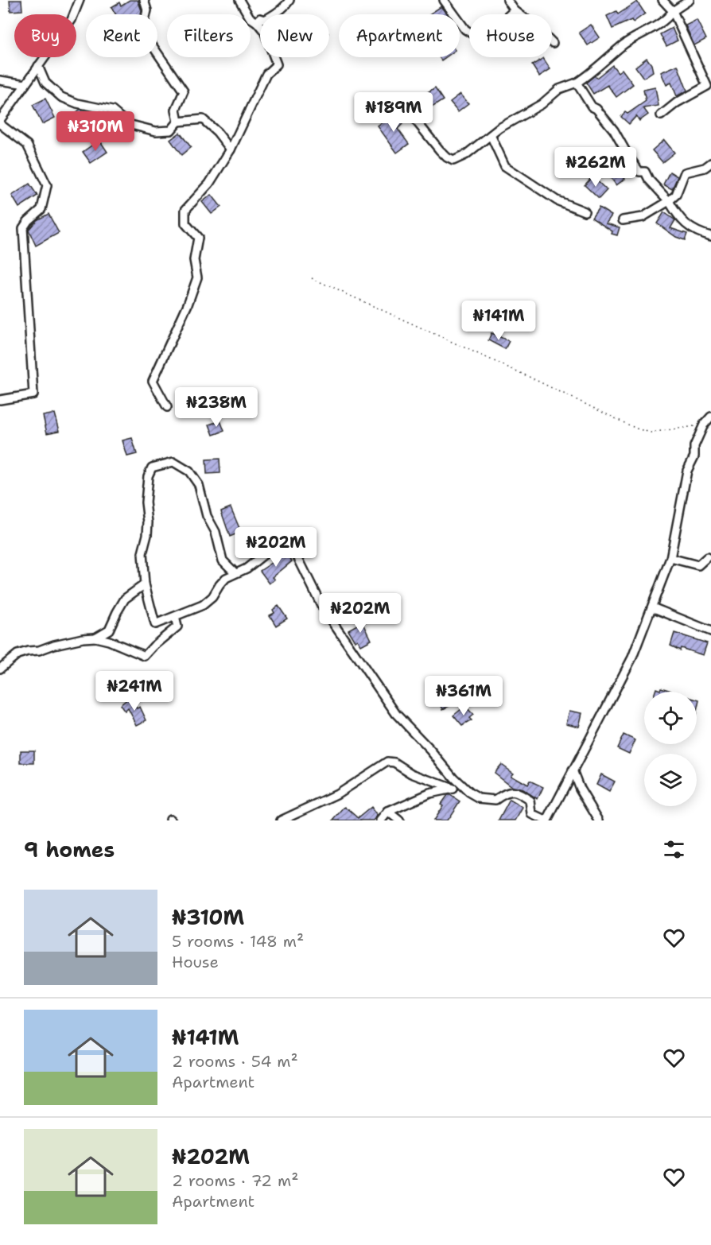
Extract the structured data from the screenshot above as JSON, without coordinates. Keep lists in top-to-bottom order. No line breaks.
{"page":{"chip":["Buy","Rent","Filters","New","Apartment","House"],"price":["₦189M","₦310M","₦262M","₦141M","₦238M","₦202M","₦202M","₦241M","₦361M"],"heading":"9 homes","list":[{"name":"₦310M","note":"5 rooms · 148 m² · House"},{"name":"₦141M","note":"2 rooms · 54 m² · Apartment"},{"name":"₦202M","note":"2 rooms · 72 m² · Apartment"}]}}
